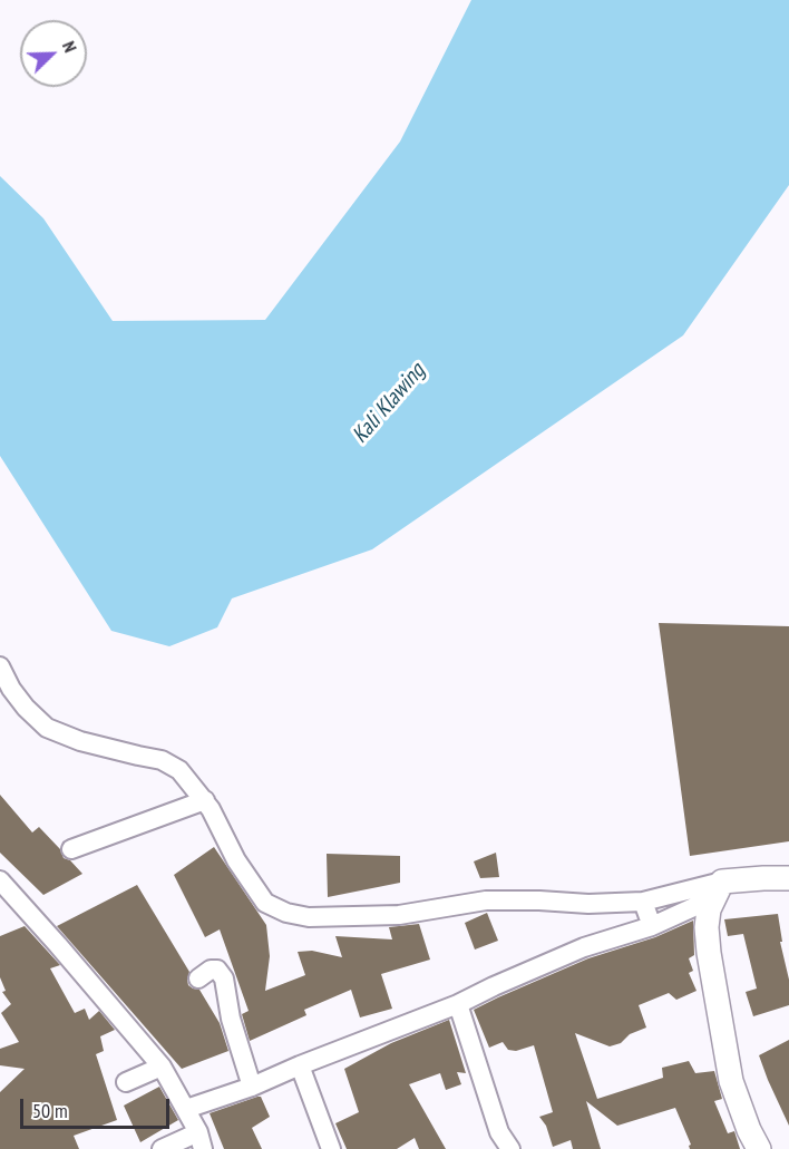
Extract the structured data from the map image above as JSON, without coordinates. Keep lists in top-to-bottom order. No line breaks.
{"water":["Kali Klawing"],"scale_bar":"50 m","north":"top right"}
